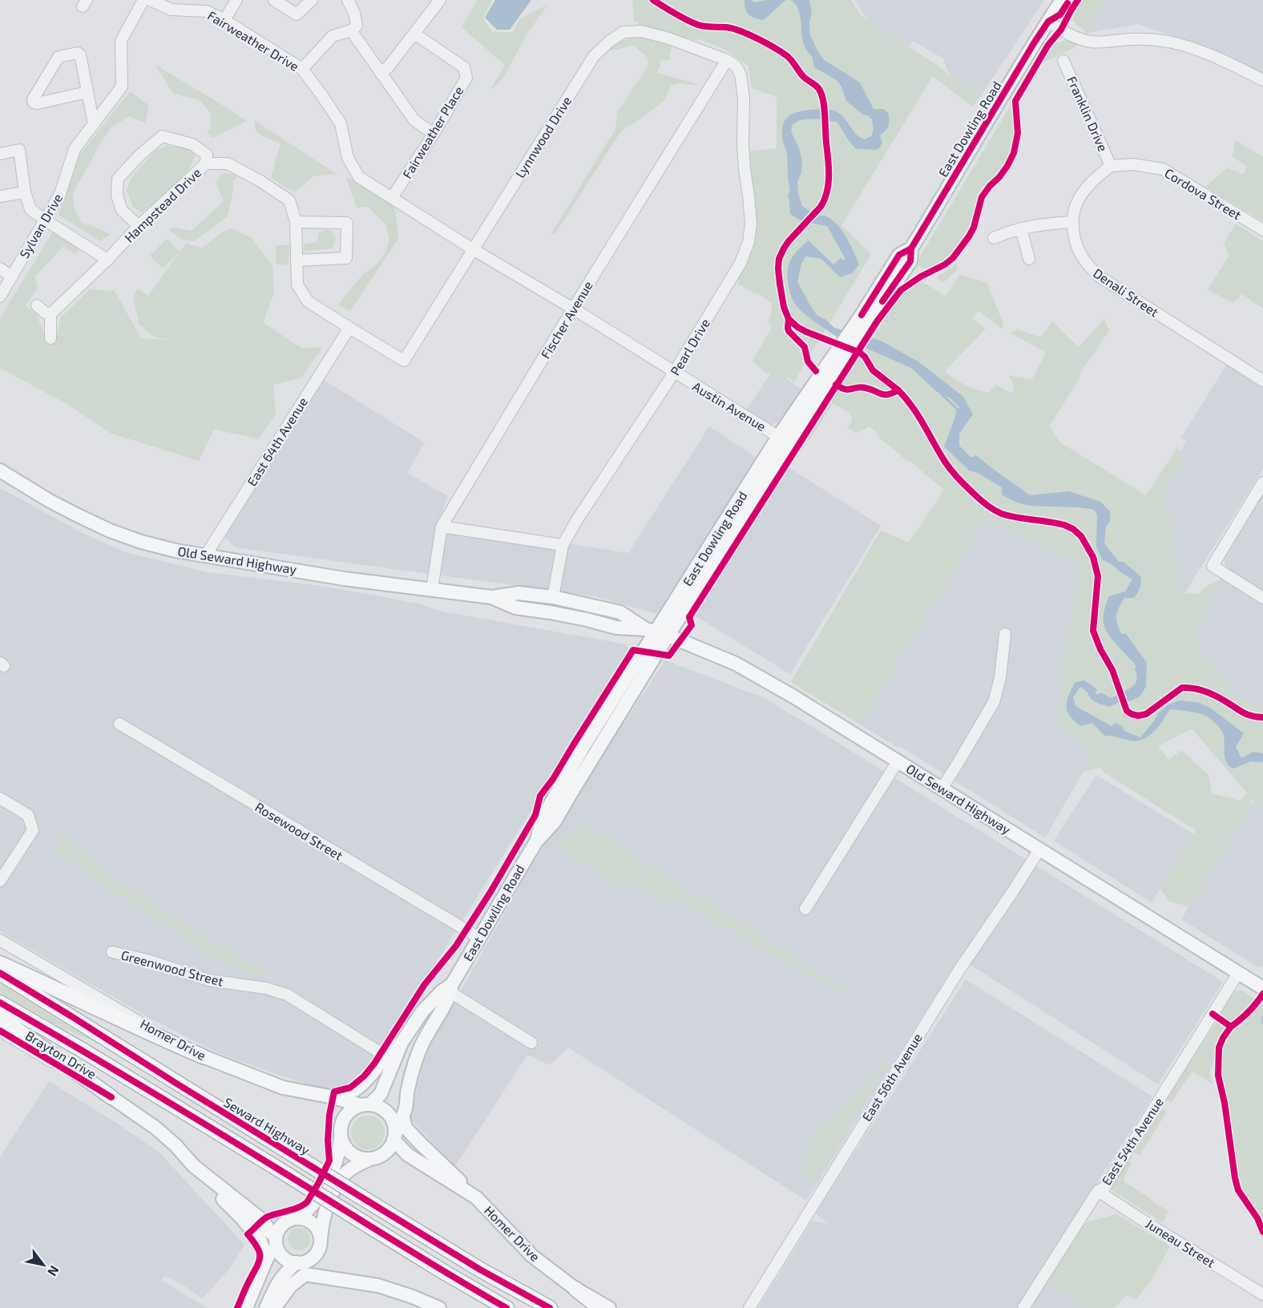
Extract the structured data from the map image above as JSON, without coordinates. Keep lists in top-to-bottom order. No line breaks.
{"streets":{"highway":["Seward Highway"],"main road":["East Dowling Road","Old Seward Highway","Homer Drive","Brayton Drive"],"street":["Fairweather Drive","Franklin Drive","Fairweather Place","Lynnwood Drive","Cordova Street","Hampstead Drive","Sylvan Drive","Denali Street","Fischer Avenue","Pearl Drive","Austin Avenue","East 64th Avenue","Rosewood Street","Greenwood Street","East 56th Avenue","East 54th Avenue","Juneau Street"]},"crossings":[["Fairweather Drive","Fairweather Place"],["Fairweather Drive","Lynnwood Drive"],["Fairweather Drive","Austin Avenue"],["Franklin Drive","Cordova Street"],["Franklin Drive","Denali Street"],["East Dowling Road","Austin Avenue"],["East Dowling Road","Old Seward Highway"],["East Dowling Road","Rosewood Street"],["East Dowling Road","Homer Drive"],["Lynnwood Drive","Hampstead Drive"],["Lynnwood Drive","Fischer Avenue"],["Lynnwood Drive","Pearl Drive"],["Lynnwood Drive","Austin Avenue"],["Cordova Street","Denali Street"],["Hampstead Drive","East 64th Avenue"],["Fischer Avenue","Austin Avenue"],["Fischer Avenue","Old Seward Highway"],["Pearl Drive","Austin Avenue"],["Pearl Drive","Old Seward Highway"],["East 64th Avenue","Old Seward Highway"],["Old Seward Highway","East 56th Avenue"],["Old Seward Highway","East 54th Avenue"],["East 54th Avenue","Juneau Street"]],"north":"bottom right"}
